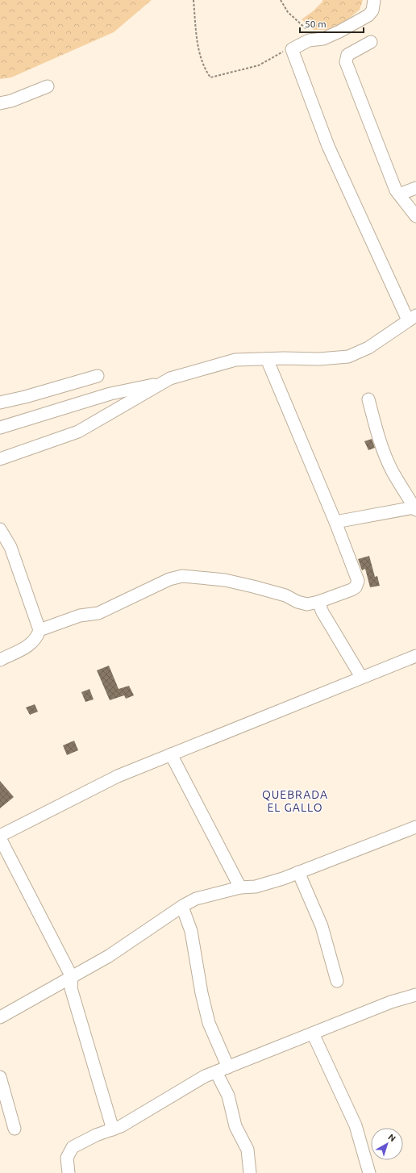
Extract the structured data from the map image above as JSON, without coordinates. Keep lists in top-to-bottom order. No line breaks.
{"districts":["QUEBRADA EL GALLO"],"scale_bar":"50 m","north":"top right"}
